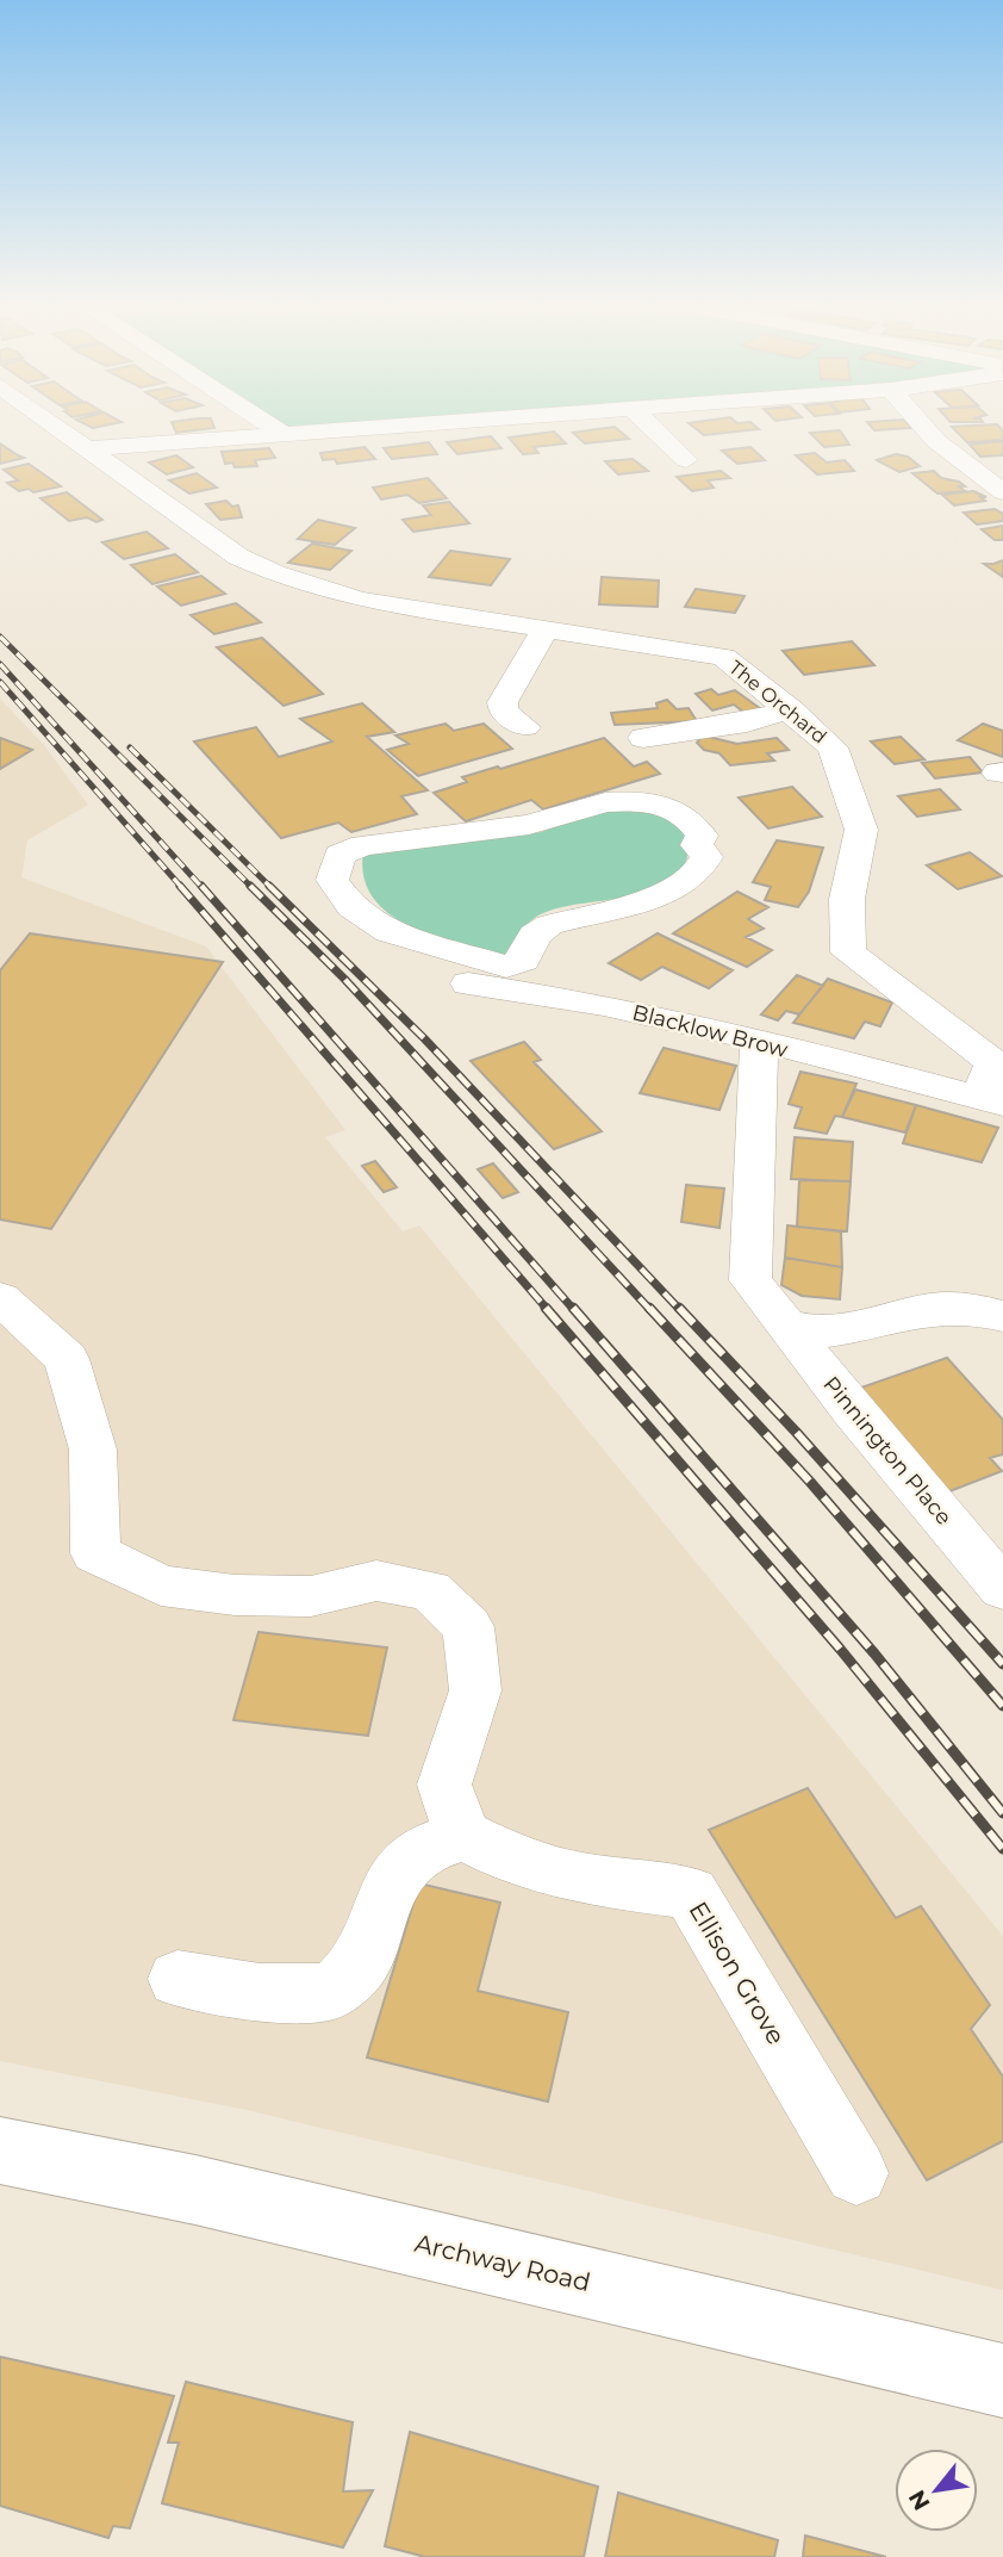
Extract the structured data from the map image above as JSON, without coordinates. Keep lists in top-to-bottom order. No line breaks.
{"streets":{"main road":["Archway Road"],"street":["The Orchard","Blacklow Brow","Pinnington Place","Ellison Grove"]},"crossings":[["The Orchard","Blacklow Brow"],["Blacklow Brow","Pinnington Place"]],"north":"bottom left"}
